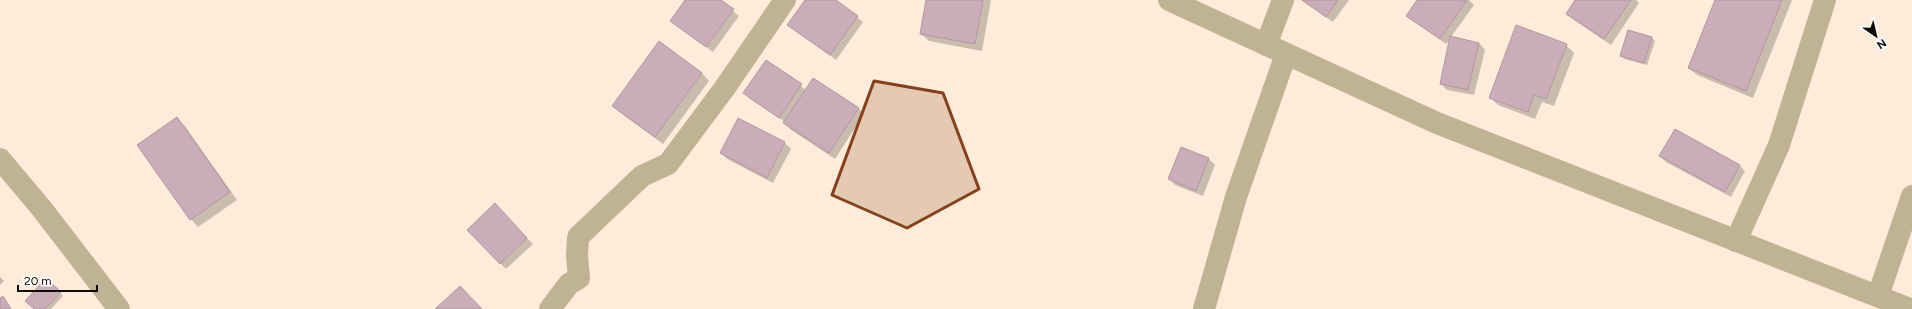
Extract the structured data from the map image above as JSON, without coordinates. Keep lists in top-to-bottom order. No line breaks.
{"scale_bar":"20 m","north":"bottom right"}
